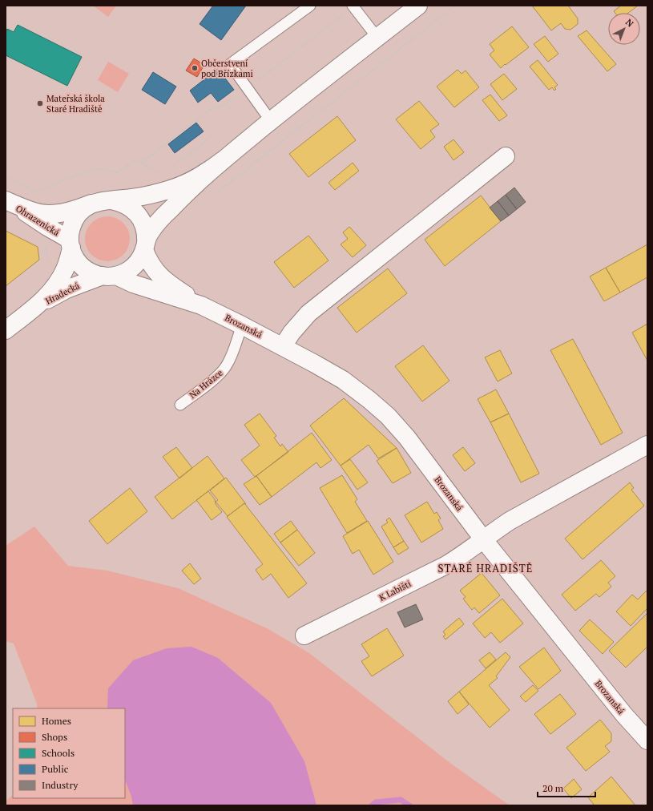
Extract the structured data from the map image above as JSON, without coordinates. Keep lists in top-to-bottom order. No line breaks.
{"streets":{"street":["Ohrazenická","Hradecká","Brozanská","K Labišti"],"lane":["Na Hrázce"]},"crossings":[["Ohrazenická","Hradecká"],["Ohrazenická","Brozanská"],["Hradecká","Brozanská"],["Brozanská","Na Hrázce"],["Brozanská","K Labišti"]],"districts":["STARÉ HRADIŠTĚ"],"places":["Občerstvení pod Břízkami","Mateřská škola Staré Hradiště"],"legend":["Homes","Shops","Schools","Public","Industry"],"scale_bar":"20 m","north":"top right"}
